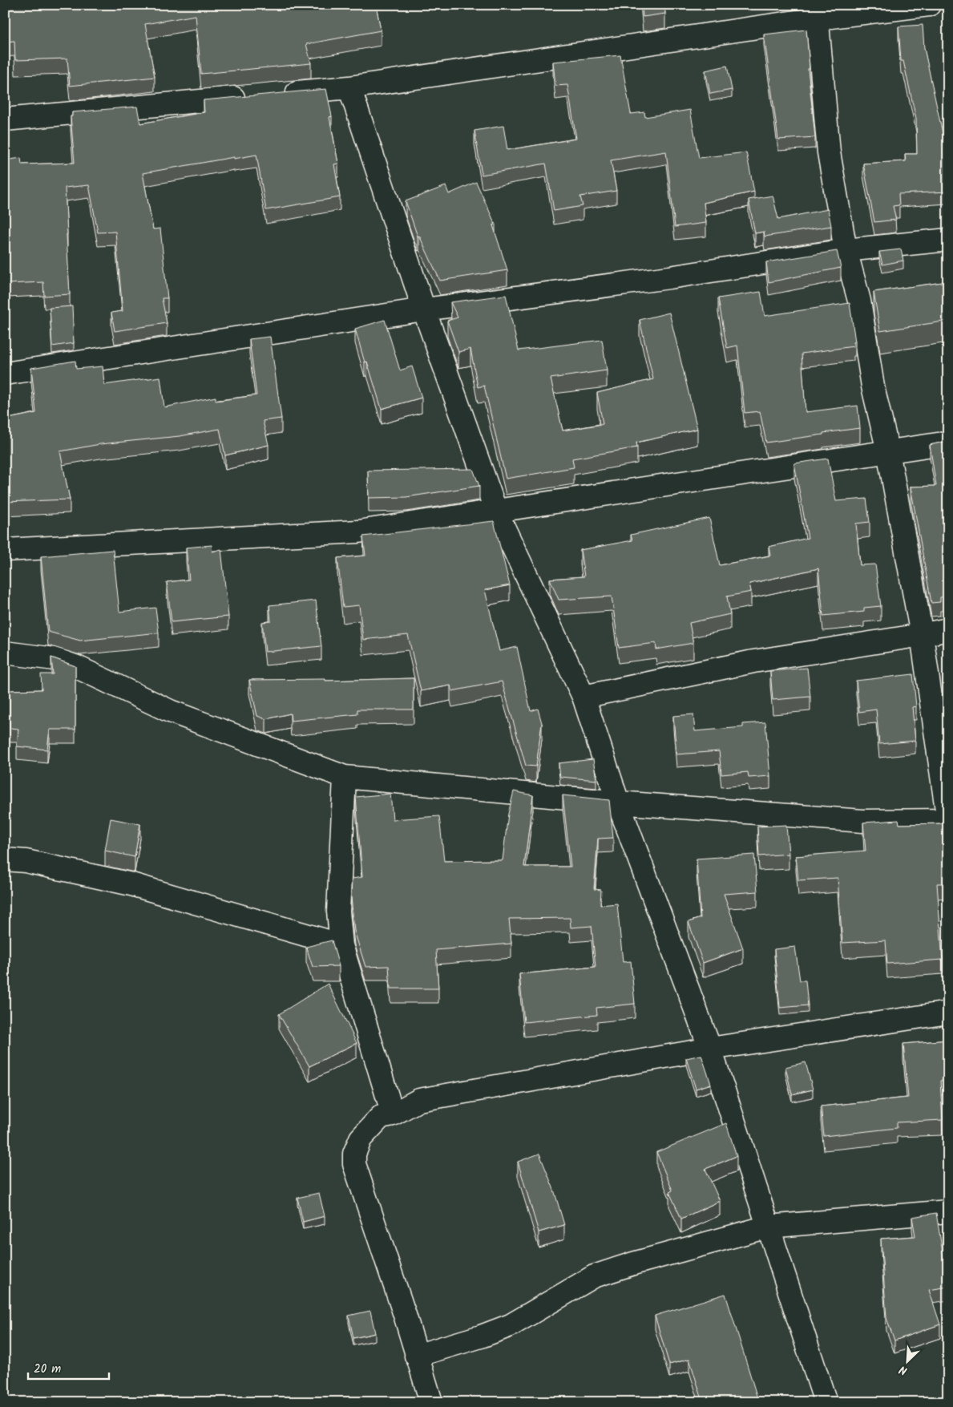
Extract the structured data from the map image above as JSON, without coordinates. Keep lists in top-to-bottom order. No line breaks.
{"scale_bar":"20 m","north":"bottom left"}
